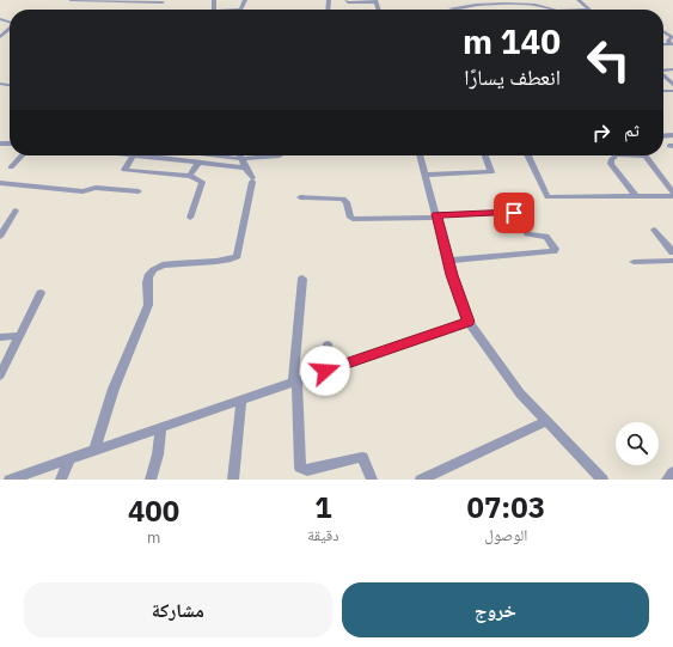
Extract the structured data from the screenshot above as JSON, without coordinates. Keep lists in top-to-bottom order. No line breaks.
{"page":{"turn":["140 m","انعطف يسارًا"],"then":"ثم","eta":["07:03","الوصول","1","دقيقة","400","m"],"buttons":["خروج","مشاركة"]}}
